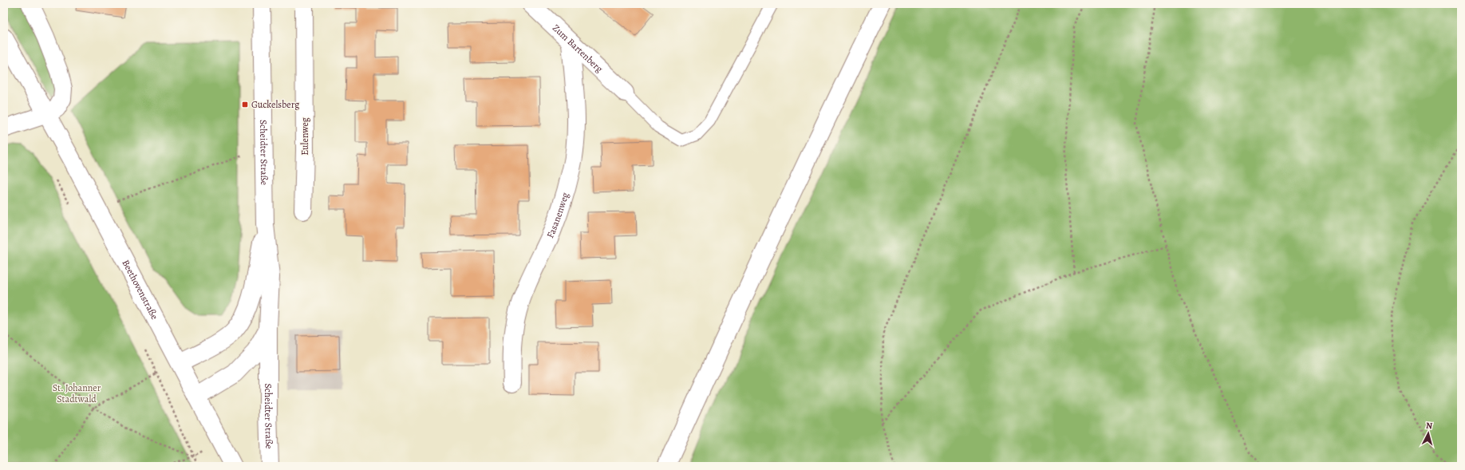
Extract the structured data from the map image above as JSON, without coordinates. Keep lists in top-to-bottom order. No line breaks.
{"streets":{"main road":["Zum Bartenberg","Eulenweg","Scheidter Straße","Fasanenweg","Beethovenstraße"]},"crossings":[["Zum Bartenberg","Fasanenweg"],["Scheidter Straße","Beethovenstraße"]],"parks":["St. Johanner Stadtwald"],"places":{"transit":["Guckelsberg"]},"north":"top"}
